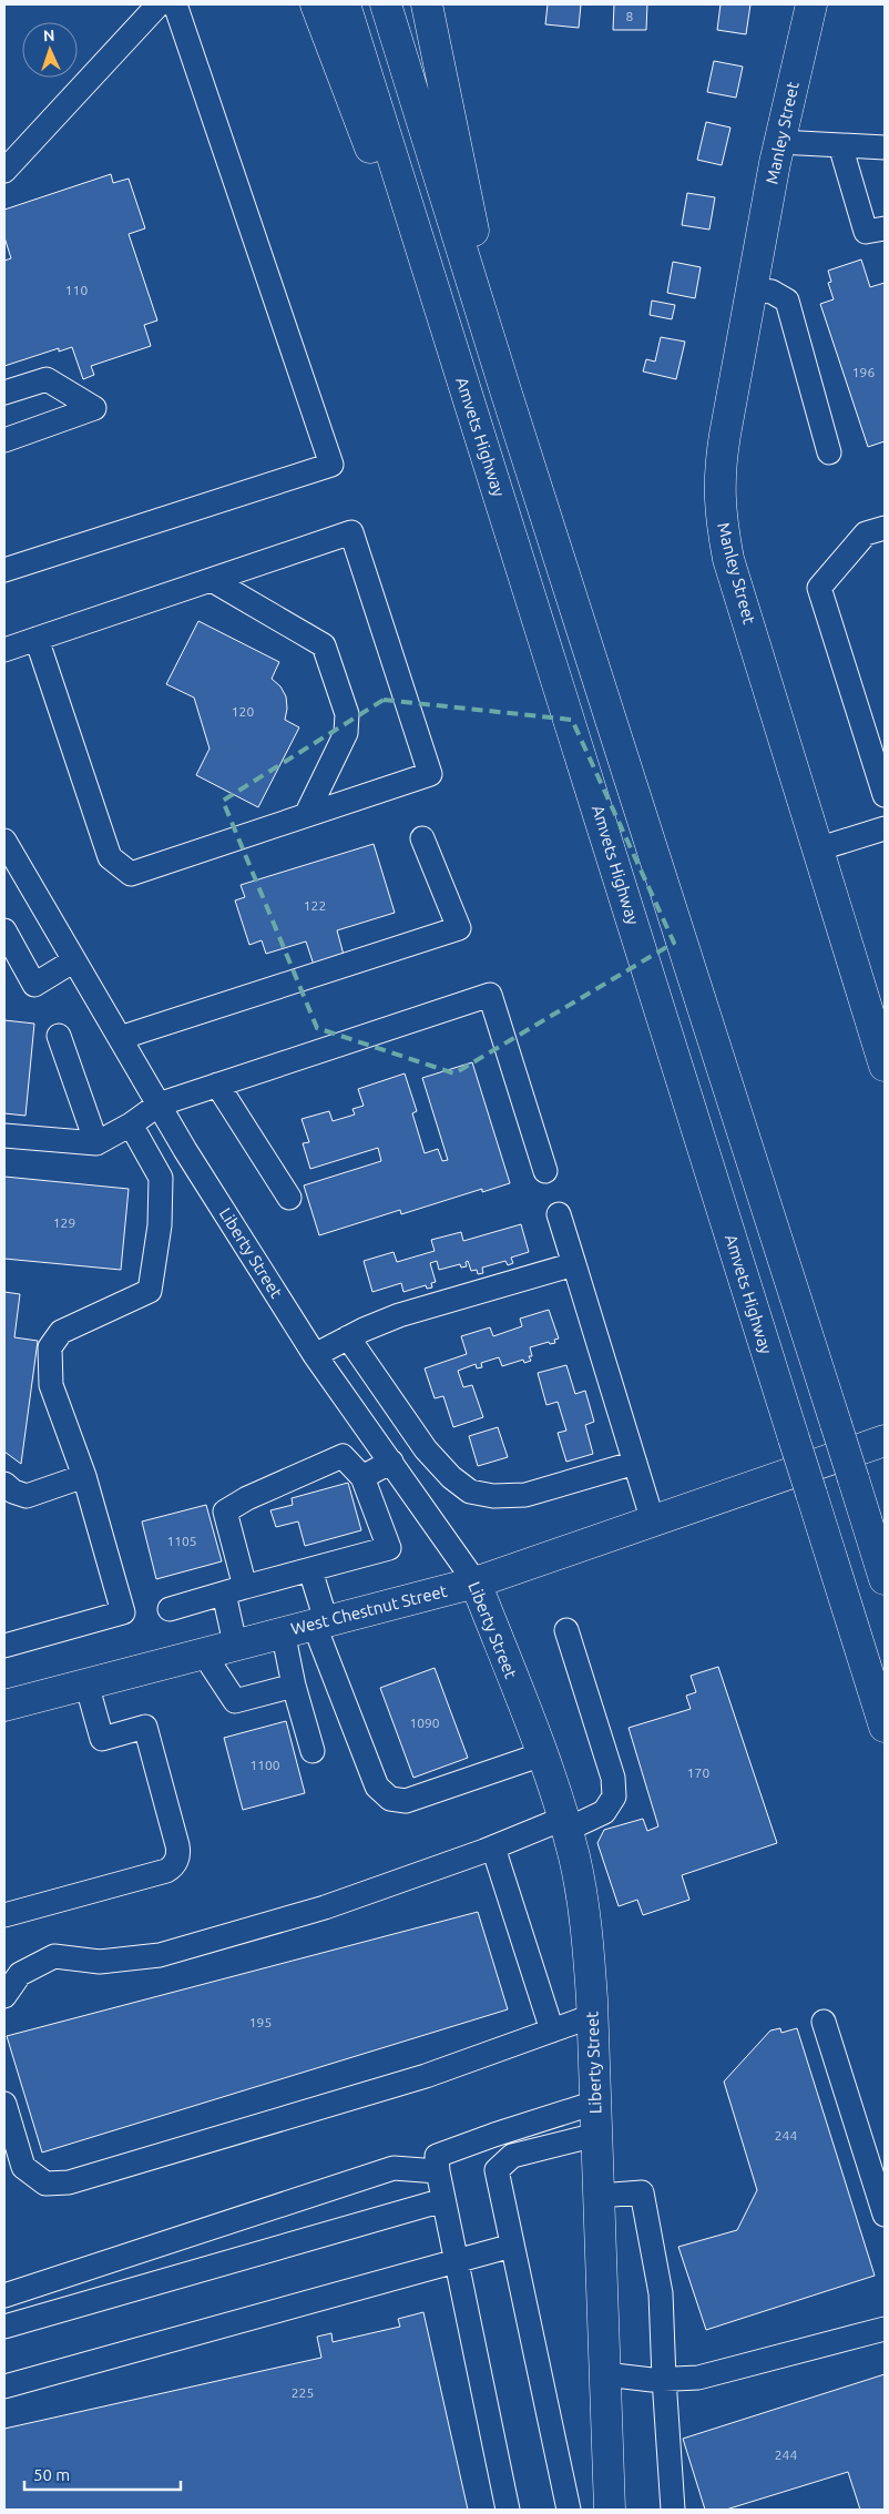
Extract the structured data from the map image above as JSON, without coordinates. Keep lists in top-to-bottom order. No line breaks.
{"streets":{"main road":["Manley Street","Amvets Highway","Liberty Street","West Chestnut Street"]},"crossings":[["Liberty Street","West Chestnut Street"]],"house_numbers":["8","110","196","120","122","129","1105","1090","1100","170","195","244","225","244"],"scale_bar":"50 m","north":"top"}
